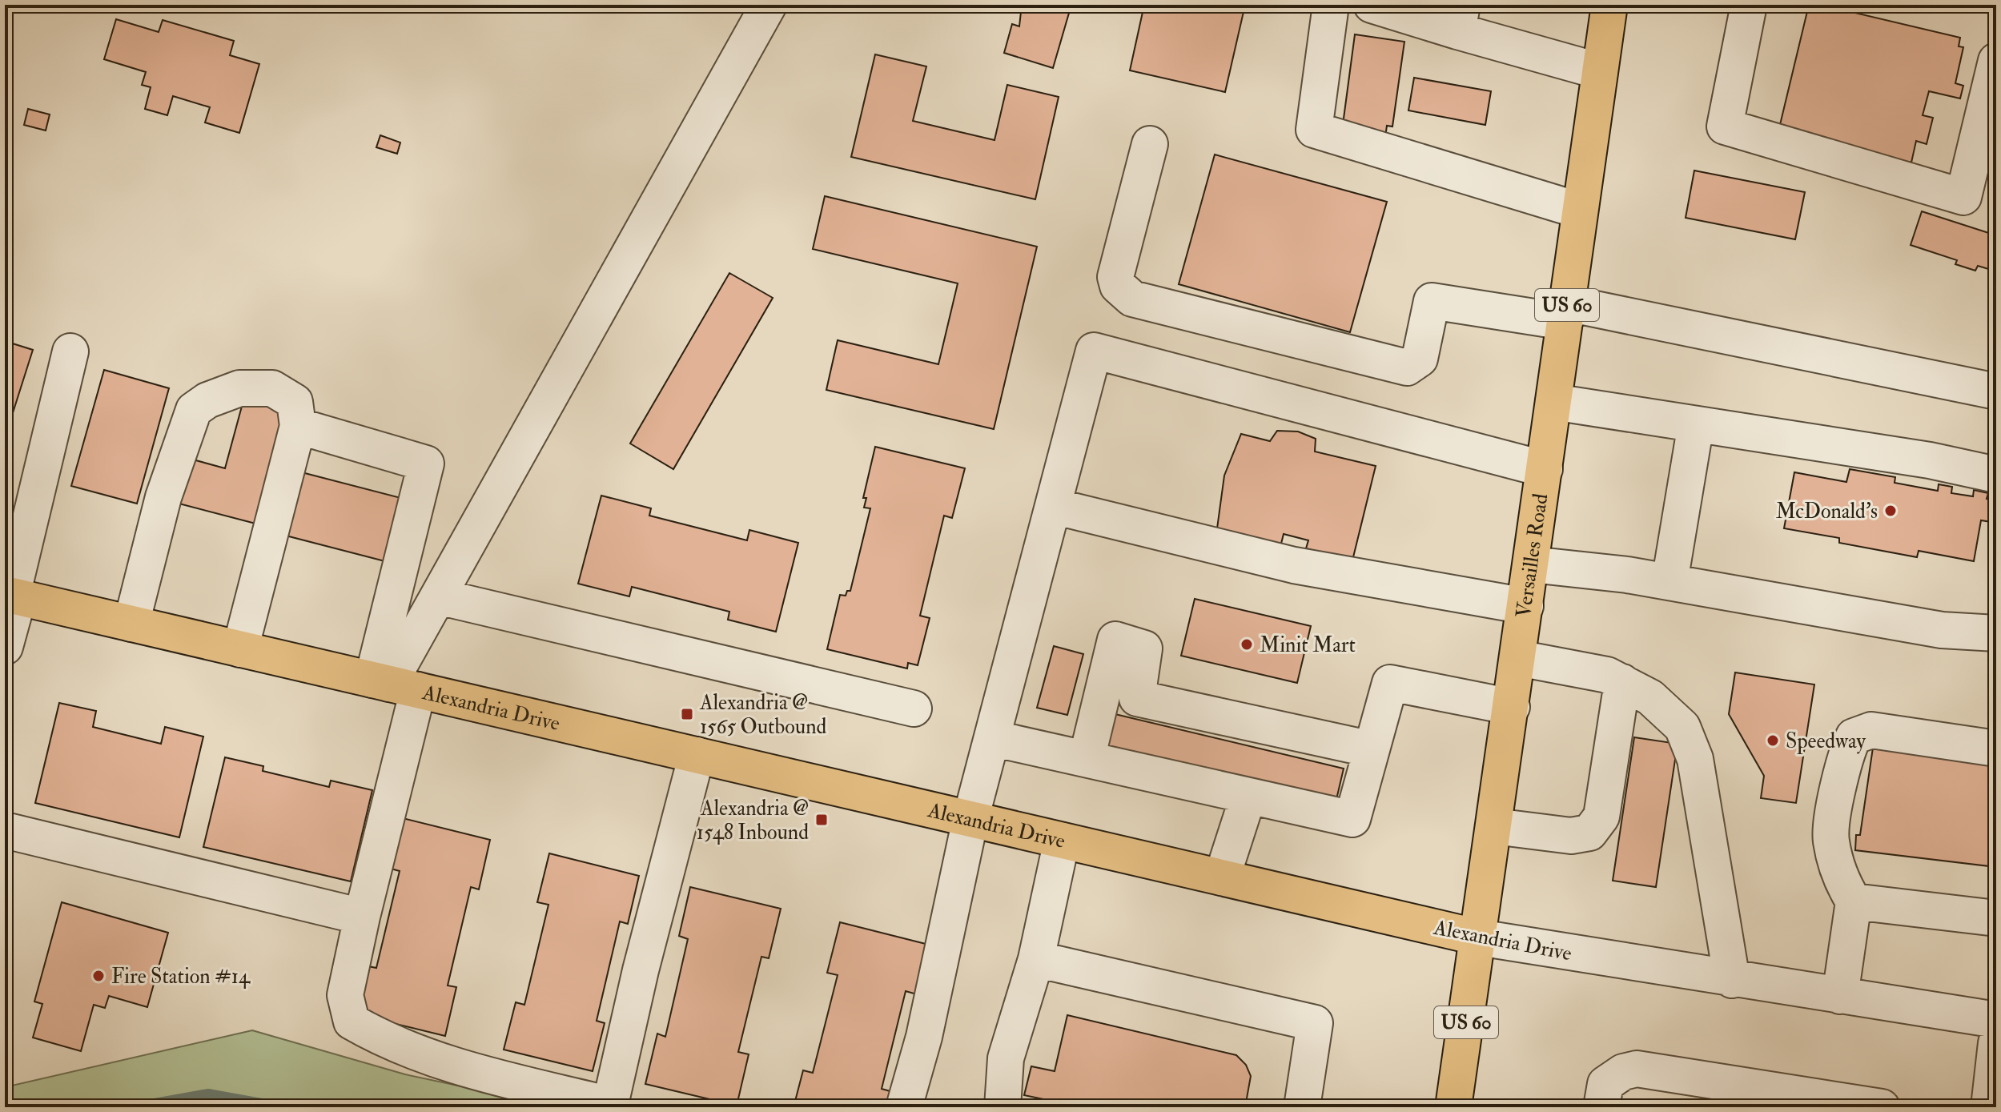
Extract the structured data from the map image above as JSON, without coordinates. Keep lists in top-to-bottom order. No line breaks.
{"streets":{"main road":["US 60","Versailles Road","Alexandria Drive"]},"crossings":[["Versailles Road","Alexandria Drive"]],"places":{"other":["McDonald's","Minit Mart","Speedway","Fire Station #14"],"transit":["Alexandria @ 1565 Outbound","Alexandria @ 1548 Inbound"]}}
